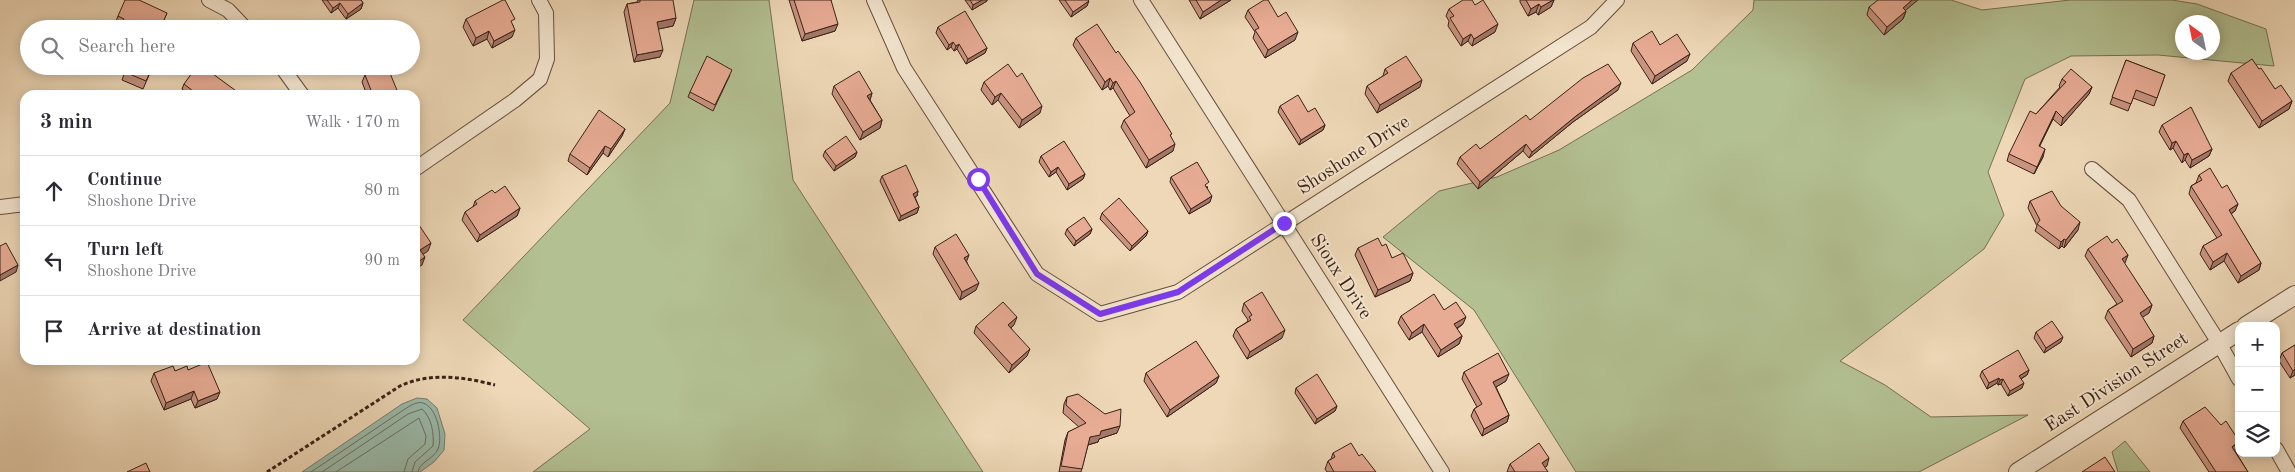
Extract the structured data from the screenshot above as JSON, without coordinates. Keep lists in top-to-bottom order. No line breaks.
{"streets":{"street":["Shoshone Drive","Sioux Drive","East Division Street"]},"crossings":[["Shoshone Drive","Sioux Drive"]],"north":"top left","page":{"search":"Search here","heading":["3 min","Walk · 170 m"],"list":[["Continue","Shoshone Drive","80 m"],["Turn left","Shoshone Drive","90 m"],"Arrive at destination"],"map_buttons":["+","−"]}}
